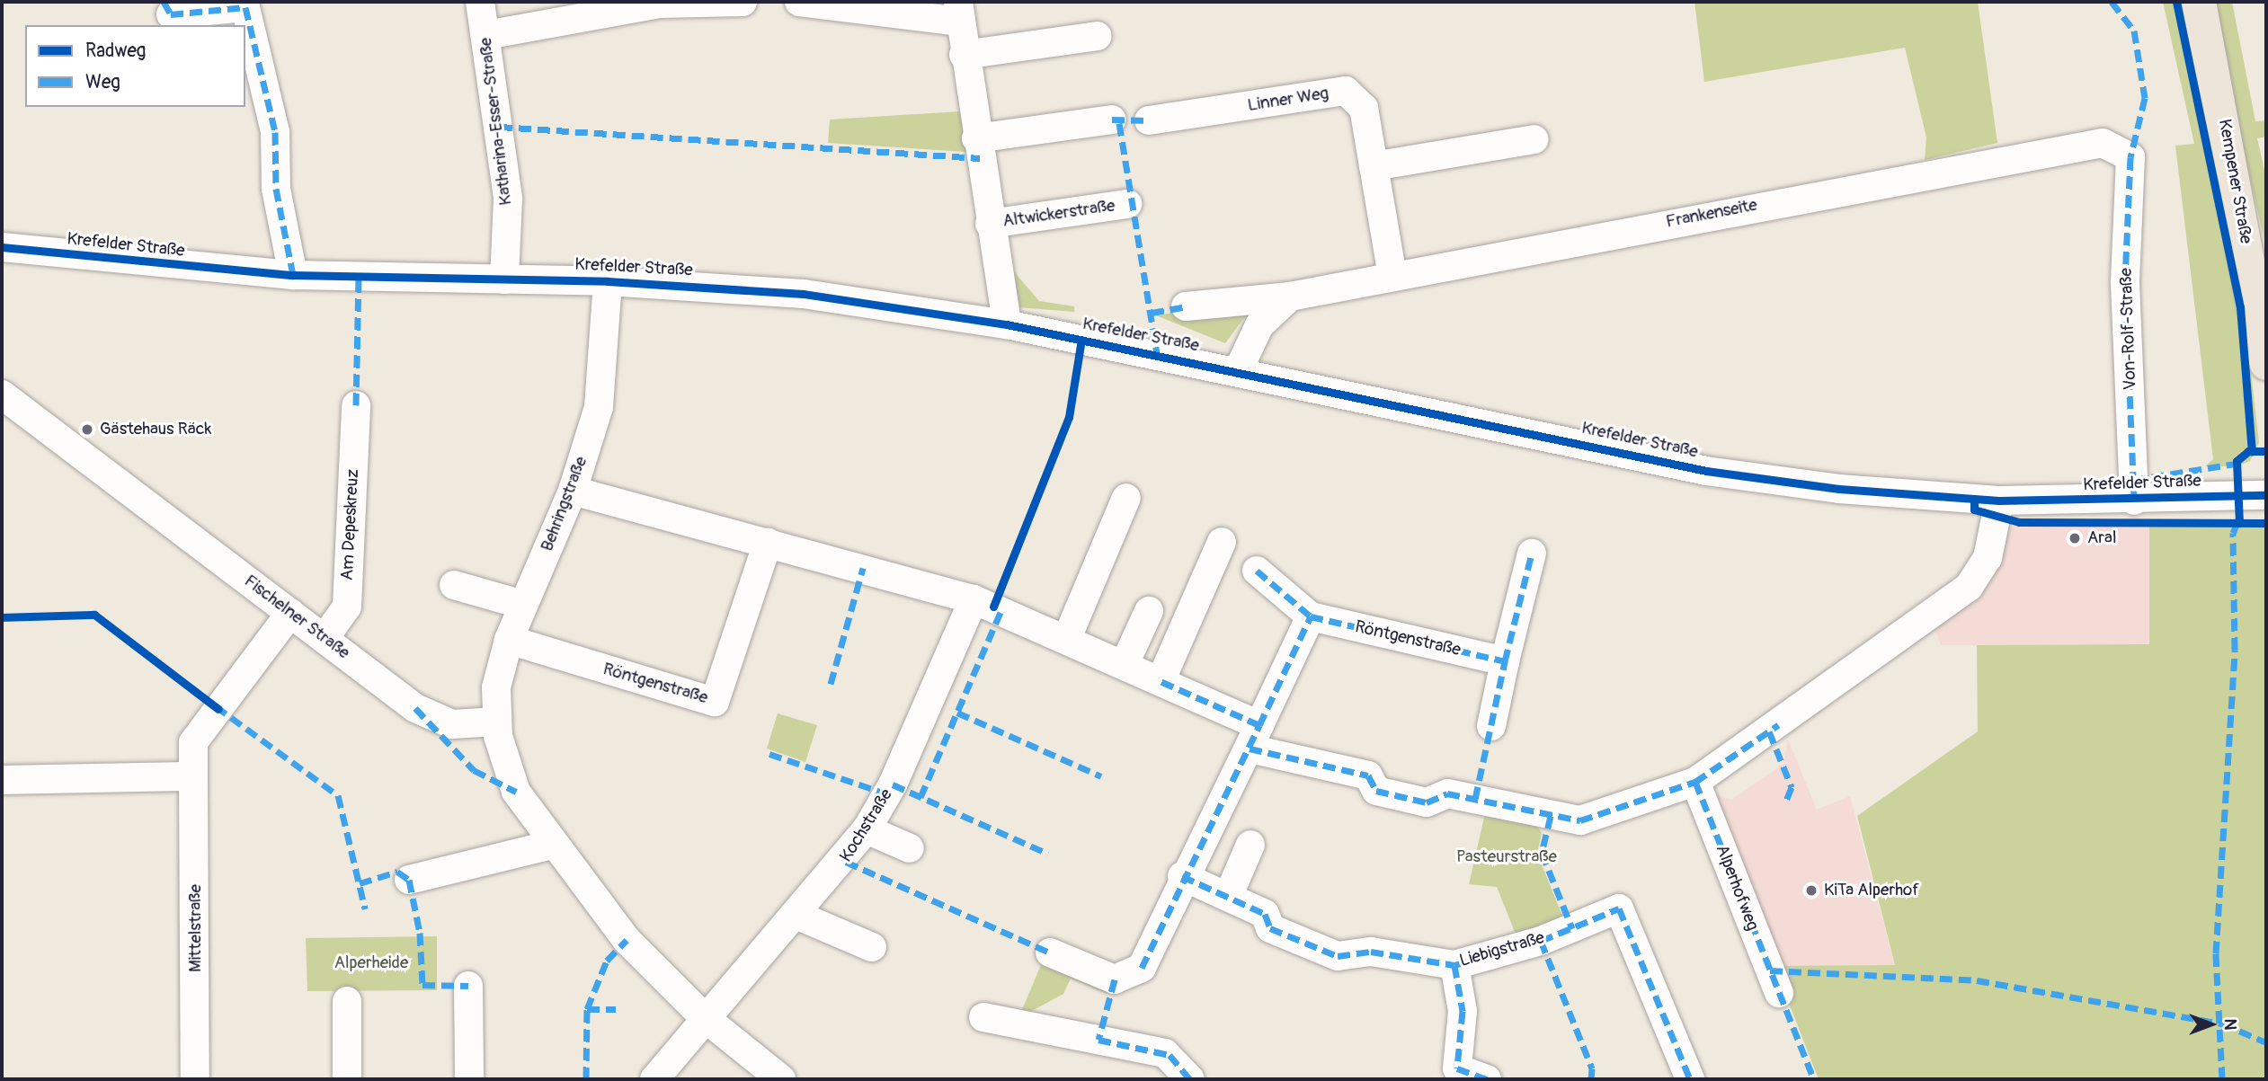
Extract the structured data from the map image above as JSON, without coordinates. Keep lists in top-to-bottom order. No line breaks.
{"streets":{"main road":["Kempener Straße"],"street":["Linner Weg","Katharina-Esser-Straße","Altwickerstraße","Frankenseite","Krefelder Straße","Von-Rolf-Straße","Behringstraße","Am Depeskreuz","Fischelner Straße","Röntgenstraße","Kochstraße","Alperhofweg","Mittelstraße","Liebigstraße"]},"crossings":[["Linner Weg","Frankenseite"],["Katharina-Esser-Straße","Krefelder Straße"],["Altwickerstraße","Krefelder Straße"],["Frankenseite","Von-Rolf-Straße"],["Krefelder Straße","Von-Rolf-Straße"],["Krefelder Straße","Behringstraße"],["Behringstraße","Fischelner Straße"],["Behringstraße","Röntgenstraße"],["Am Depeskreuz","Fischelner Straße"],["Fischelner Straße","Mittelstraße"]],"parks":["Pasteurstraße","Alperheide"],"places":["Gästehaus Räck","Aral","KiTa Alperhof"],"legend":["Radweg","Weg"],"north":"right"}
